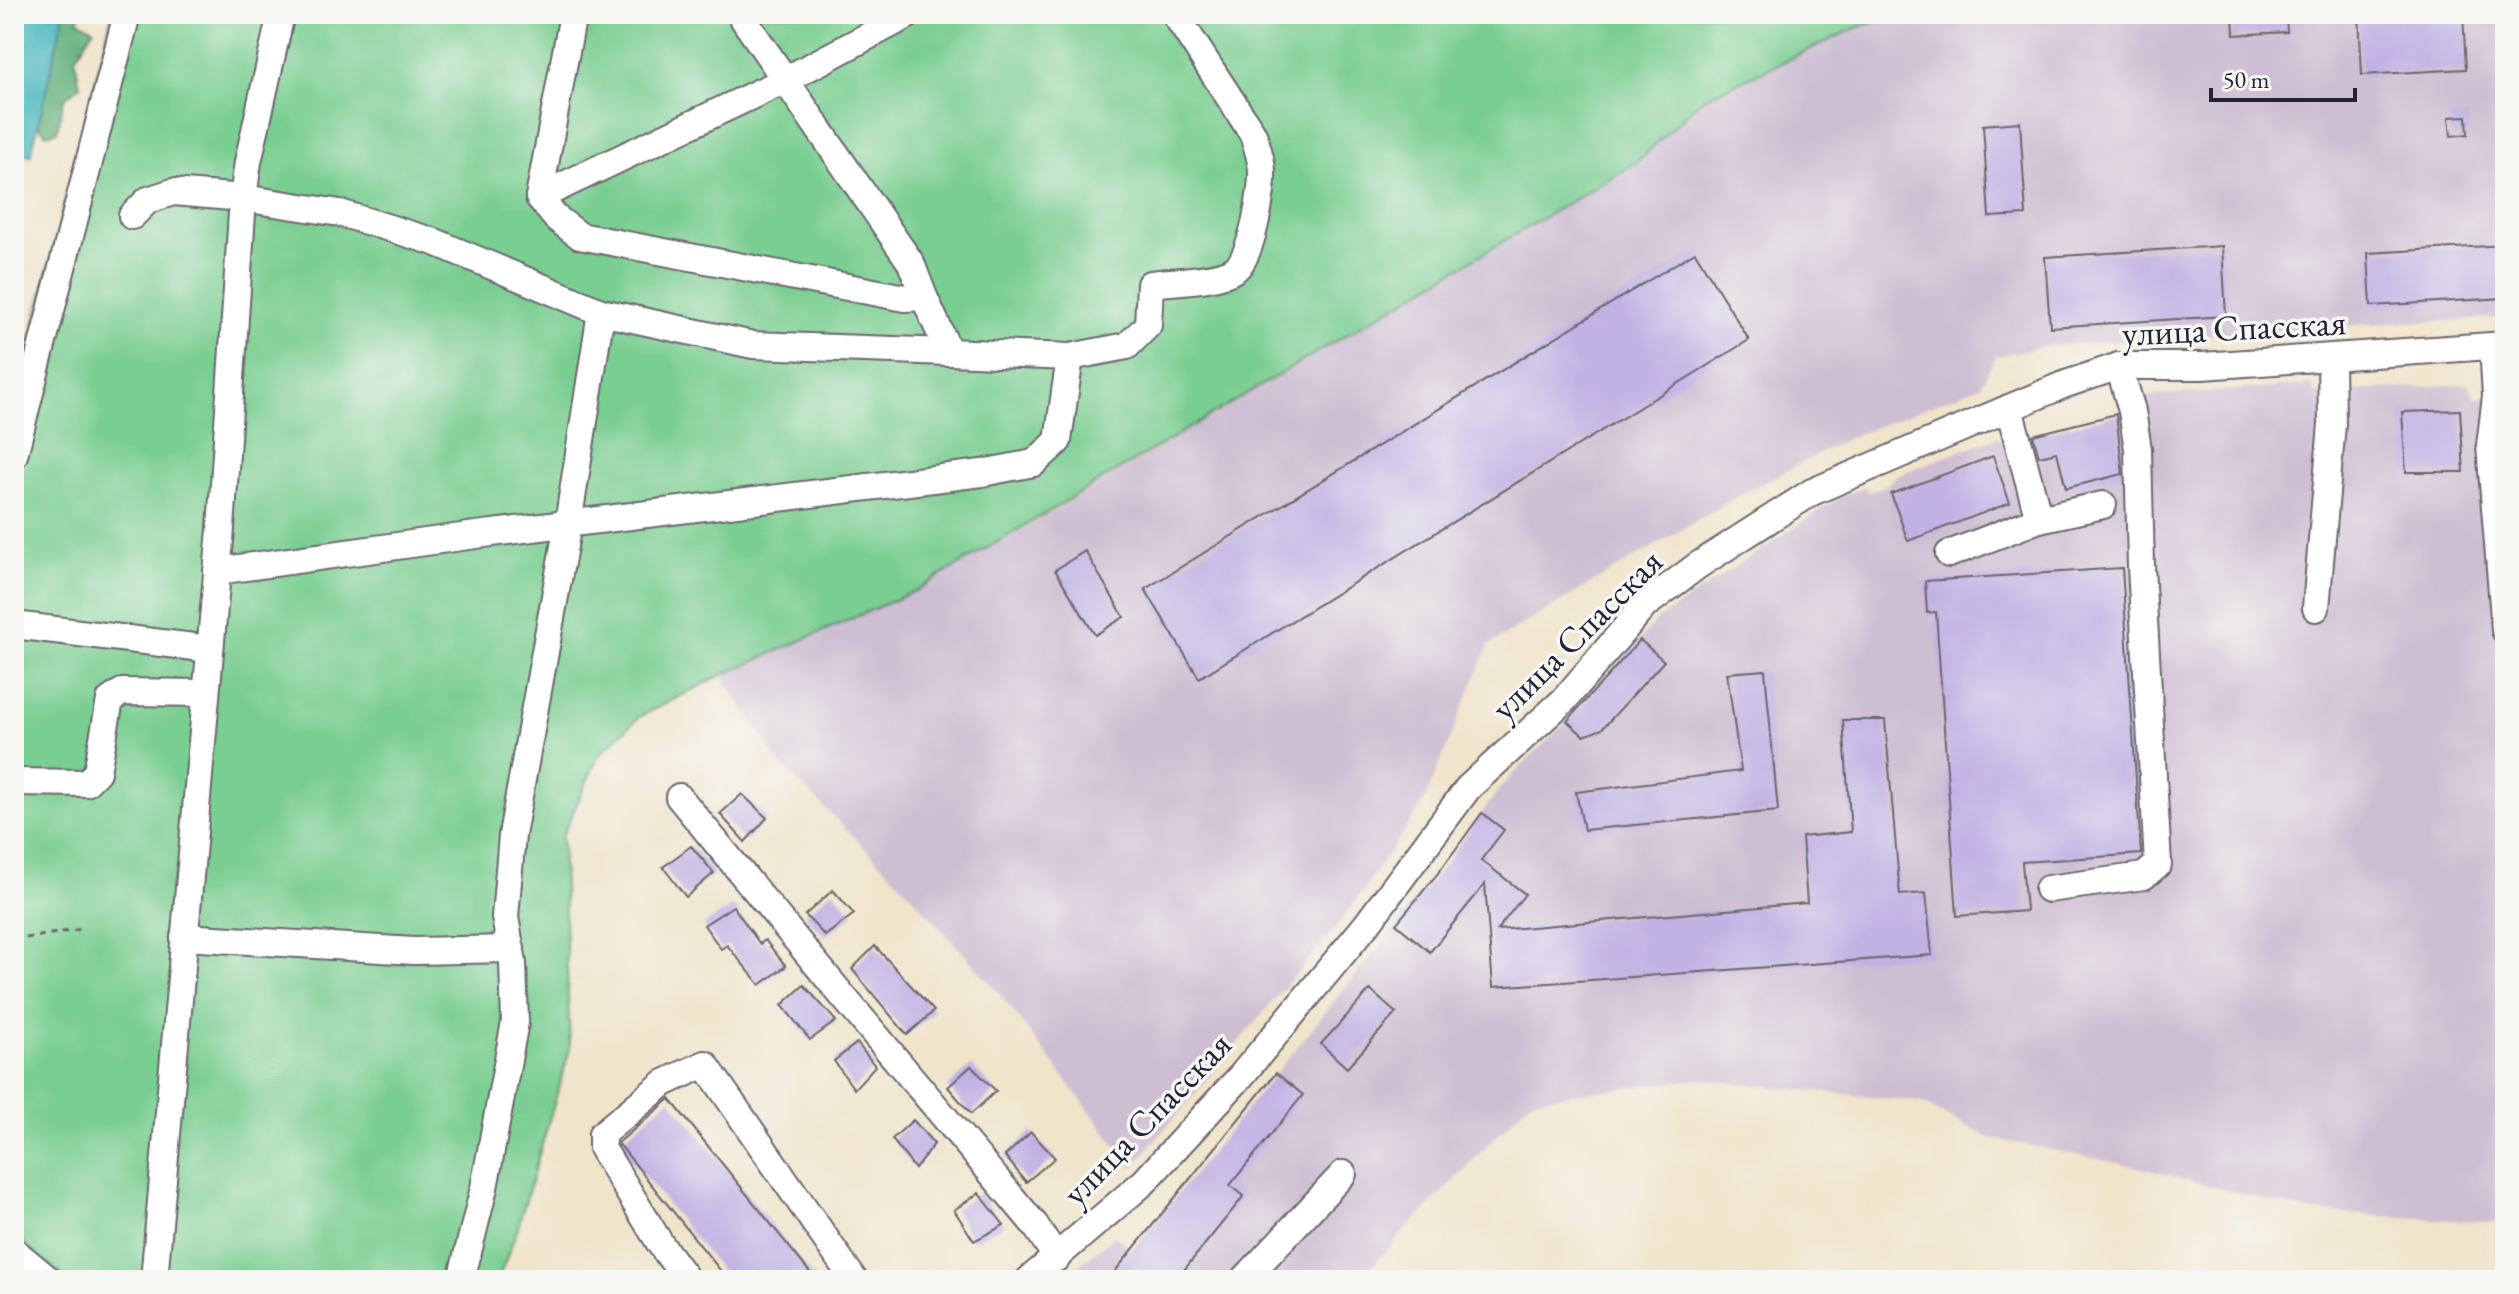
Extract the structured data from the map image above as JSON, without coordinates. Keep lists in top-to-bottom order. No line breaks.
{"streets":{"street":["улица Спасская"]},"scale_bar":"50 m"}
